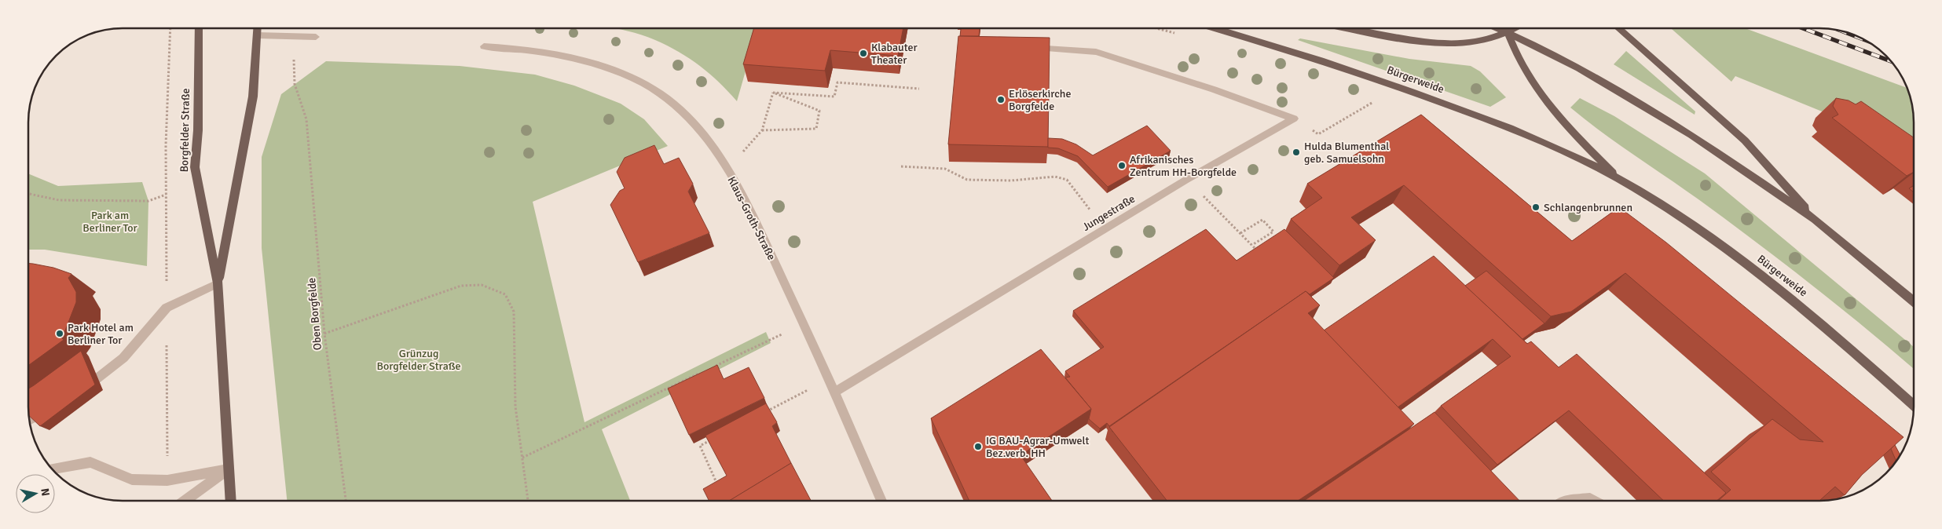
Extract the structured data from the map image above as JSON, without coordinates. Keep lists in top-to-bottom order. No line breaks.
{"streets":{"main road":["Bürgerweide","Borgfelder Straße"],"street":["Jungestraße","Klaus-Groth-Straße"],"path":["Oben Borgfelde"]},"crossings":[["Jungestraße","Klaus-Groth-Straße"]],"parks":["Park am Berliner Tor","Grünzug Borgfelder Straße"],"places":["Klabauter Theater","Erlöserkirche Borgfelde","Hulda Blumenthal geb. Samuelsohn","Afrikanisches Zentrum HH-Borgfelde","Schlangenbrunnen","Park Hotel am Berliner Tor","IG BAU-Agrar-Umwelt Bez.verb. HH"],"north":"right"}
